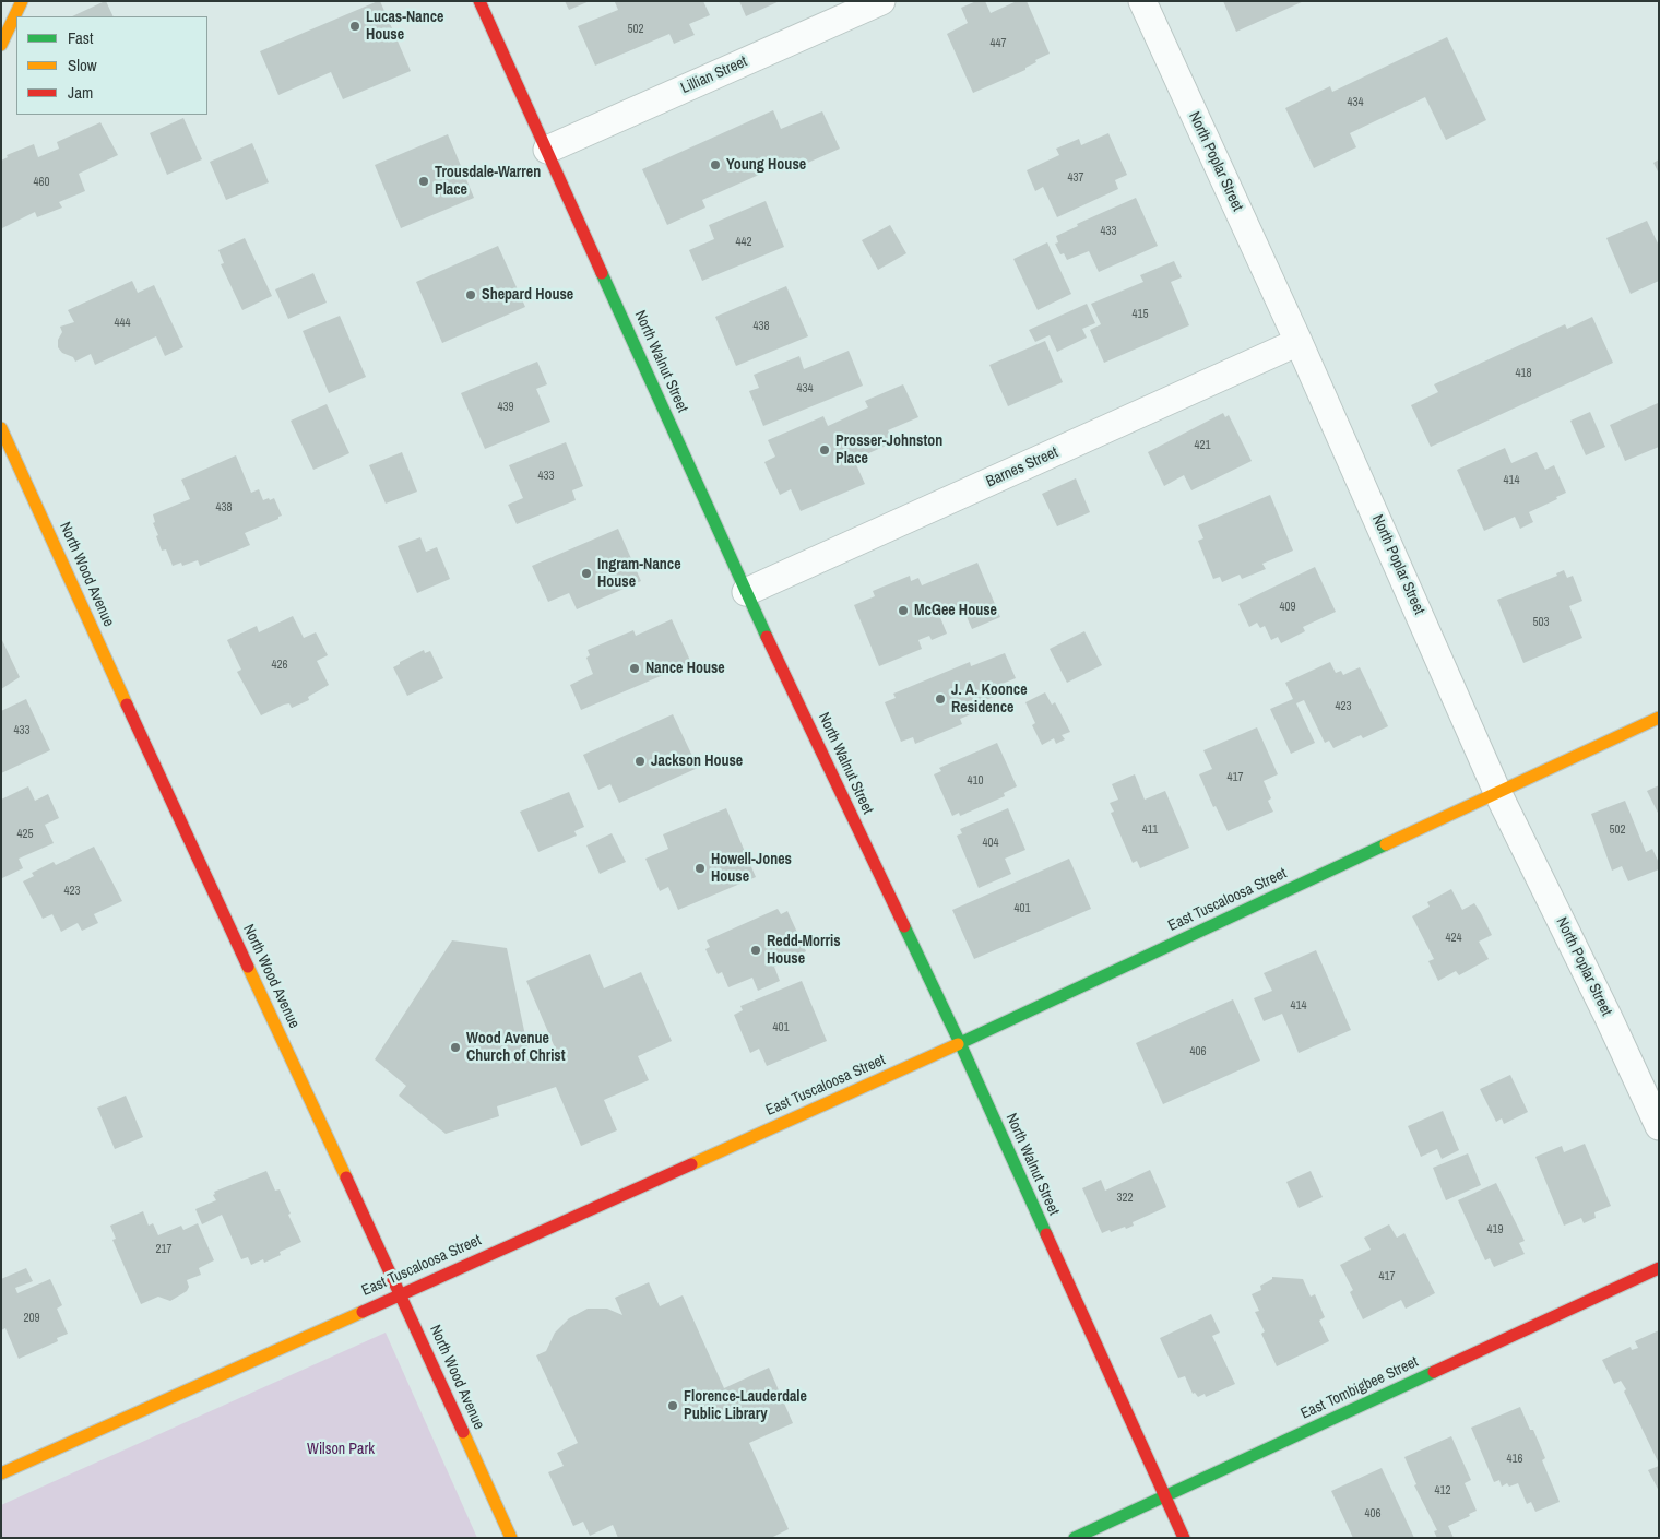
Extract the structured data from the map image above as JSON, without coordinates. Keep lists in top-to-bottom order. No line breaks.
{"streets":{"street":["Lillian Street","North Poplar Street","North Walnut Street","Barnes Street","North Wood Avenue","East Tuscaloosa Street","East Tombigbee Street"]},"crossings":[["Lillian Street","North Walnut Street"],["North Poplar Street","Barnes Street"],["North Poplar Street","East Tuscaloosa Street"],["North Walnut Street","Barnes Street"],["North Walnut Street","East Tuscaloosa Street"],["North Walnut Street","East Tombigbee Street"],["North Wood Avenue","East Tuscaloosa Street"]],"parks":["Wilson Park"],"places":["Lucas-Nance House","Young House","Trousdale-Warren Place","Shepard House","Prosser-Johnston Place","Ingram-Nance House","McGee House","Nance House","J. A. Koonce Residence","Jackson House","Howell-Jones House","Redd-Morris House","Wood Avenue Church of Christ","Florence-Lauderdale Public Library"],"house_numbers":["502","447","434","437","460","433","442","415","444","438","418","434","439","421","433","414","438","409","503","426","423","433","417","410","411","502","425","404","423","401","424","414","401","406","322","419","217","417","209","416","412","406"],"legend":["Fast","Slow","Jam"]}
